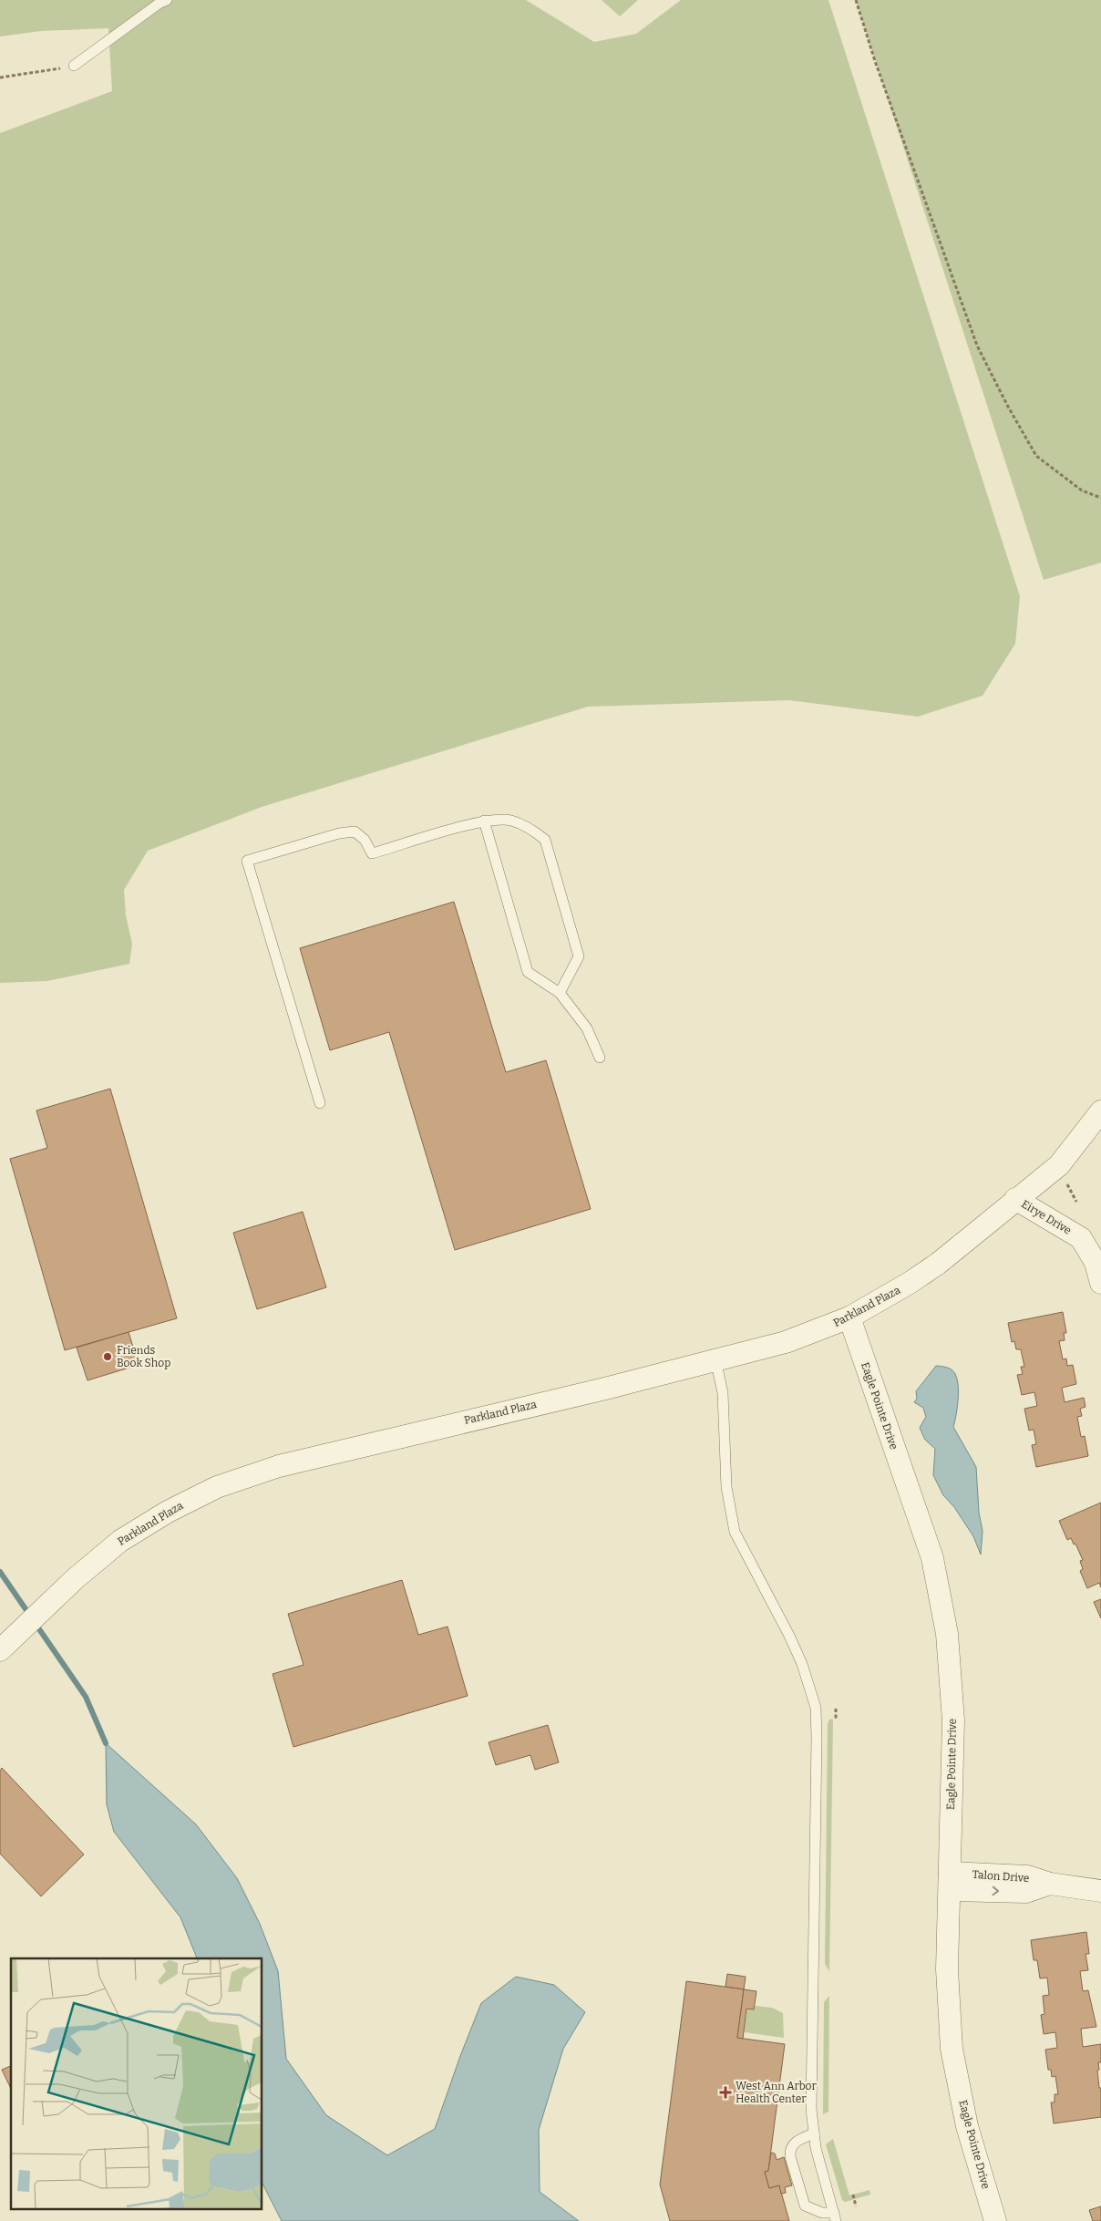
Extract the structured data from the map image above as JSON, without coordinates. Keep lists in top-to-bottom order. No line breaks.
{"streets":{"street":["Eirye Drive","Parkland Plaza","Eagle Pointe Drive","Talon Drive"]},"crossings":[["Eirye Drive","Parkland Plaza"],["Parkland Plaza","Eagle Pointe Drive"],["Eagle Pointe Drive","Talon Drive"]],"places":{"other":["Friends Book Shop"],"health":["West Ann Arbor Health Center"]}}
